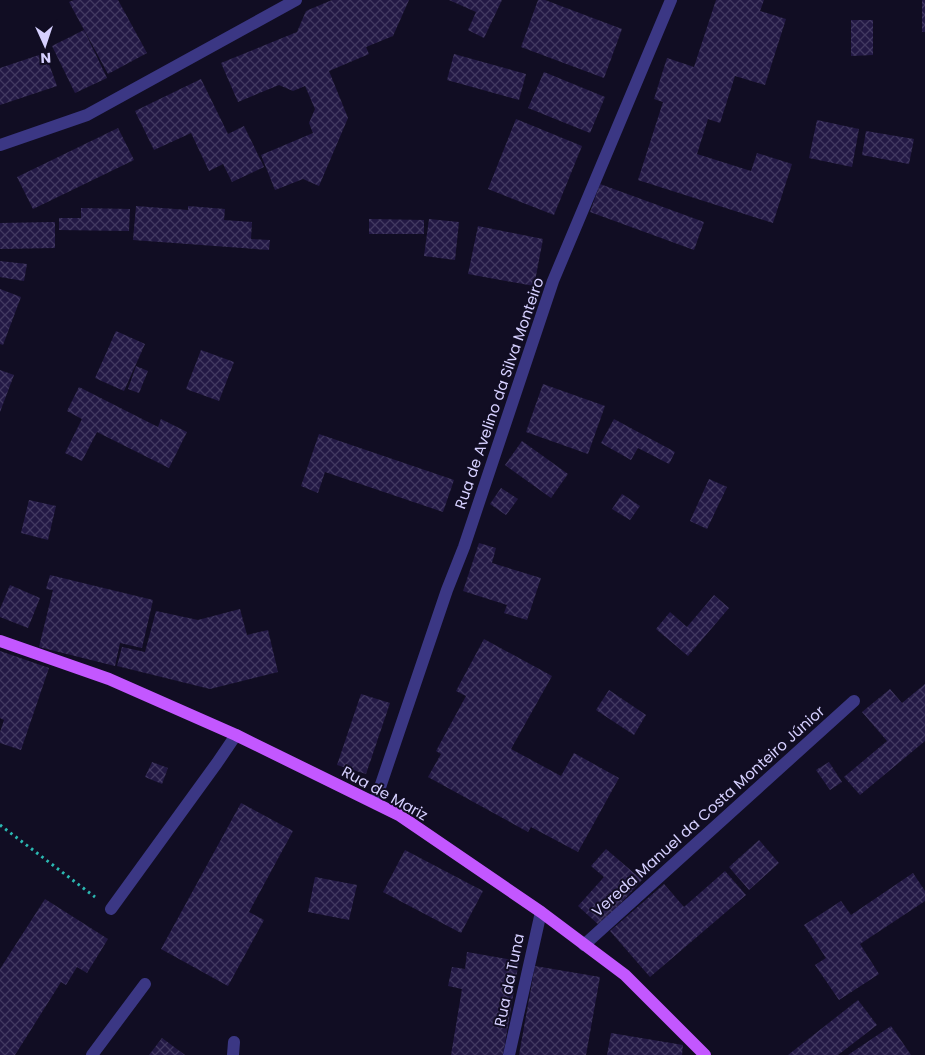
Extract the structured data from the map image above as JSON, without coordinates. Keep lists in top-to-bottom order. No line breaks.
{"streets":{"main road":["Rua de Mariz"],"street":["Rua de Avelino da Silva Monteiro","Vereda Manuel da Costa Monteiro Júnior","Rua da Tuna"]},"crossings":[["Rua de Avelino da Silva Monteiro","Rua de Mariz"],["Rua de Mariz","Vereda Manuel da Costa Monteiro Júnior"],["Rua de Mariz","Rua da Tuna"]],"north":"bottom"}
